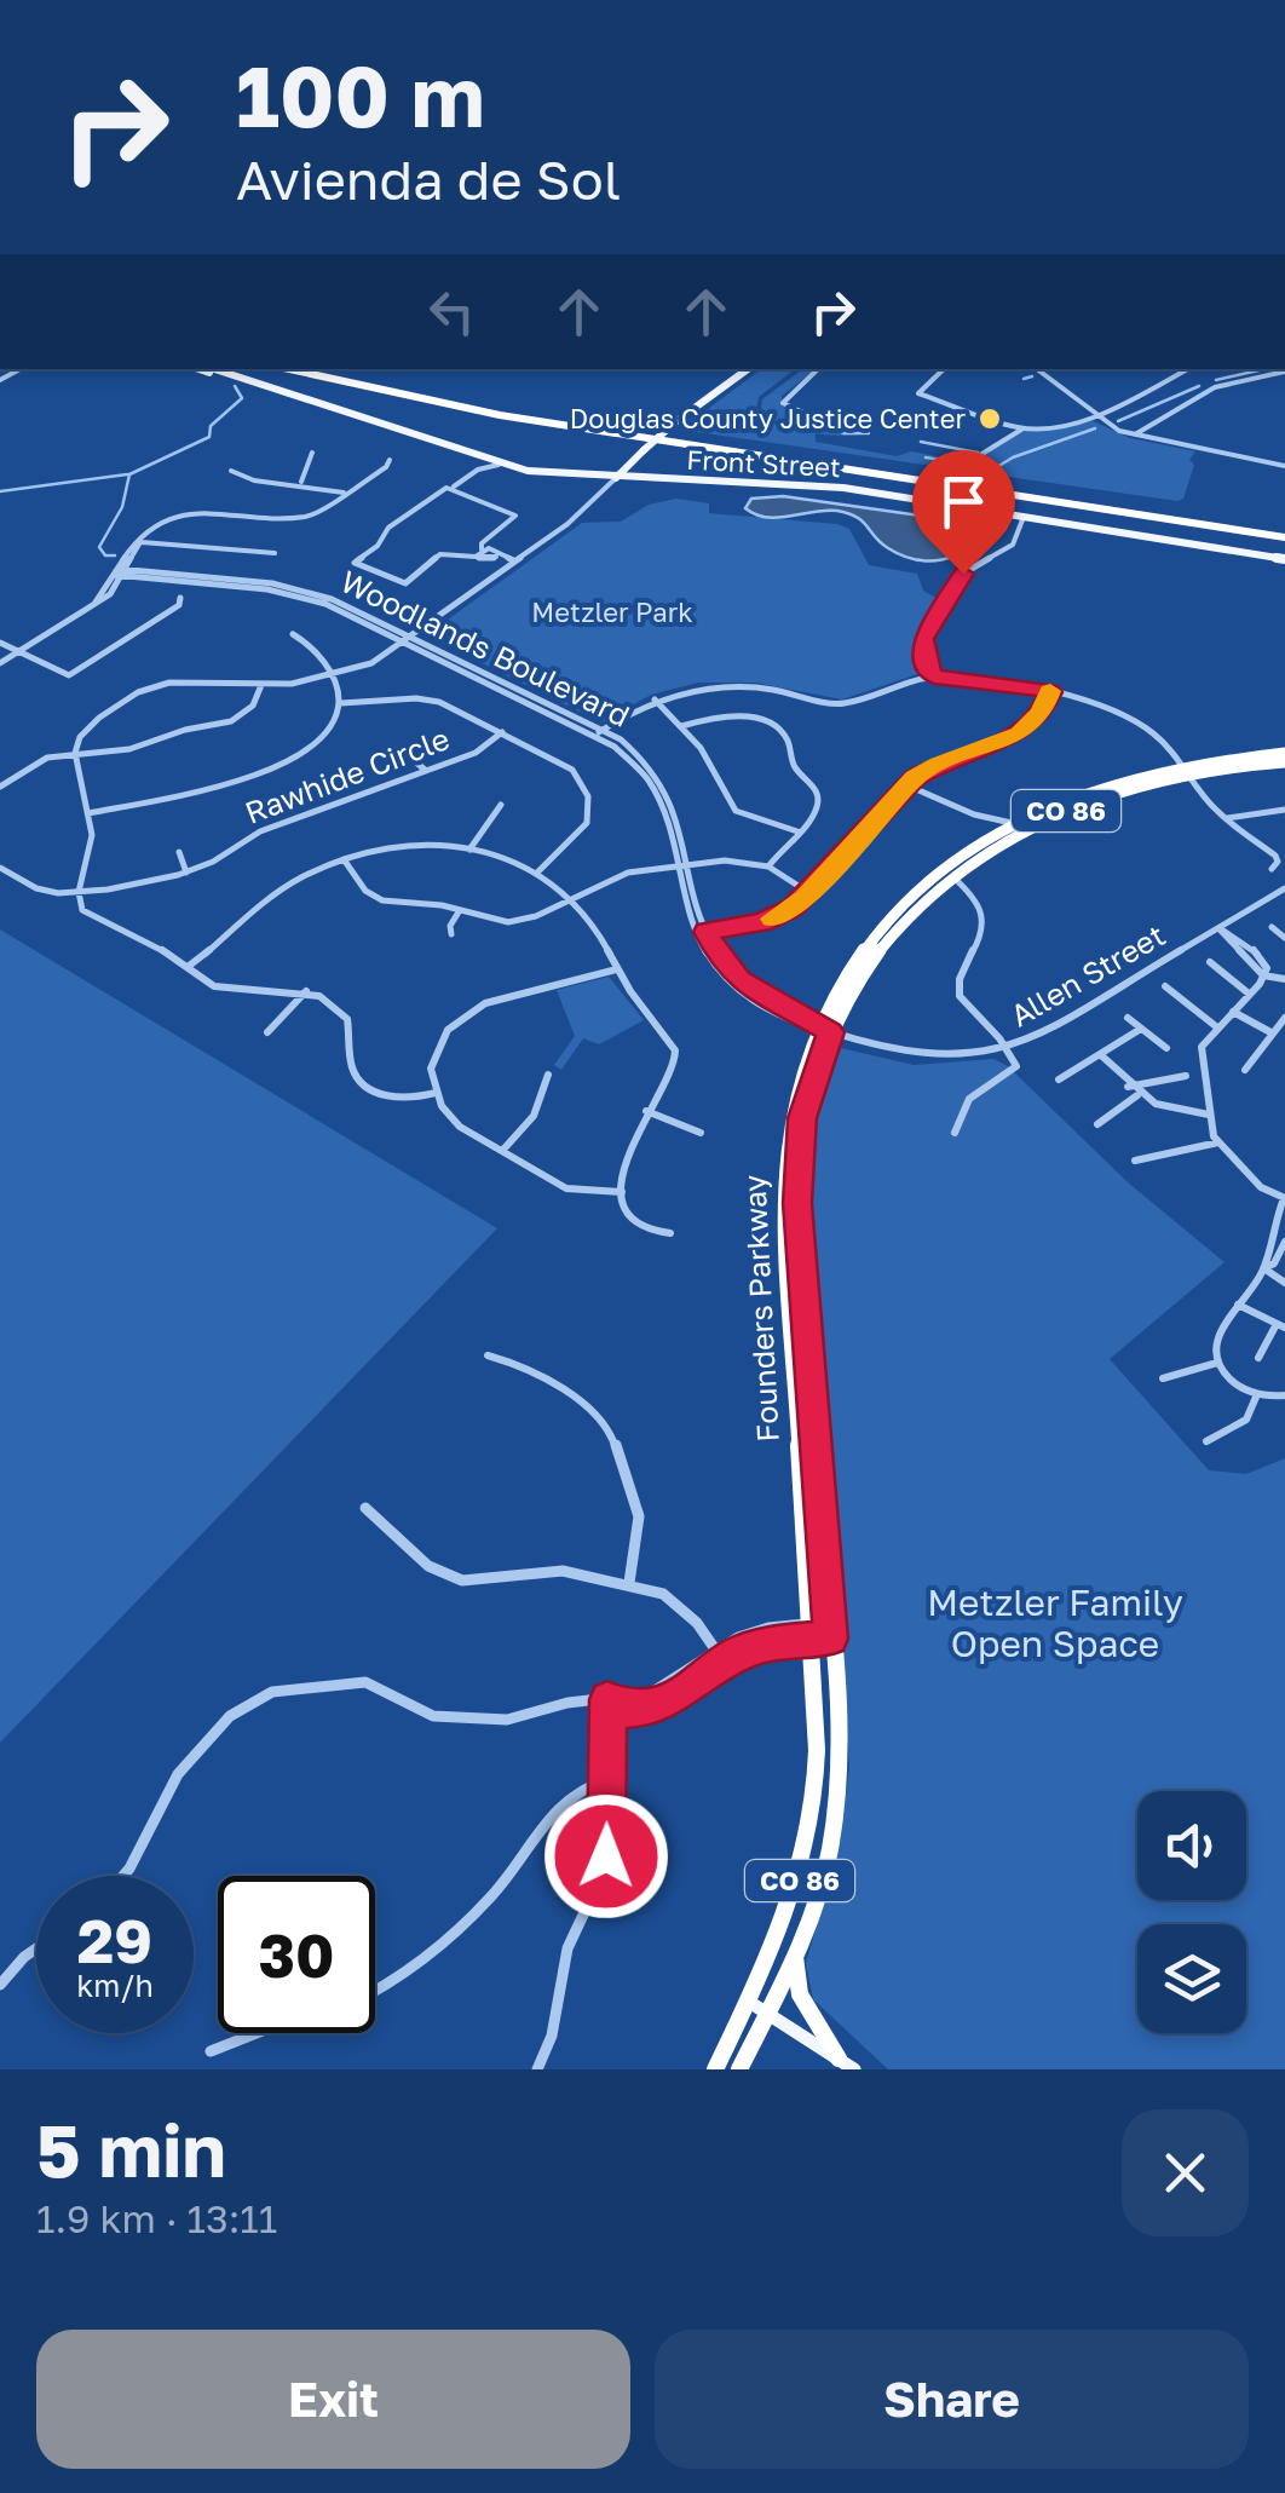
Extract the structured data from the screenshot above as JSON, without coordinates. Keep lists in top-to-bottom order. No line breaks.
{"streets":{"highway":["CO 86","Founders Parkway"],"main road":["Front Street"],"street":["Woodlands Boulevard","Rawhide Circle","Allen Street"]},"crossings":[["Woodlands Boulevard","Allen Street"],["Woodlands Boulevard","Founders Parkway"],["Allen Street","Founders Parkway"]],"parks":["Metzler Park","Metzler Family Open Space"],"places":["Douglas County Justice Center"],"page":{"turn":["100 m","Avienda de Sol"],"speed":"29 km/h","limit":"30","heading":["5 min","1.9 km · 13:11"],"buttons":["Exit","Share"]}}
